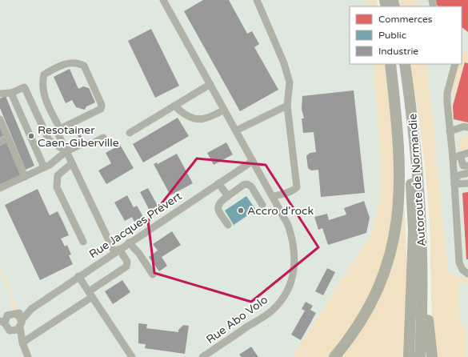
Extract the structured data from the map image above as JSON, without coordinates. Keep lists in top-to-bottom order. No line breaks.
{"streets":{"highway":["Autoroute de Normandie"],"street":["Rue Jacques Prévert","Rue Abo Volo"]},"crossings":[["Rue Jacques Prévert","Rue Abo Volo"]],"places":["Resotainer Caen-Giberville","Accro d'rock"],"legend":["Commerces","Public","Industrie"]}
